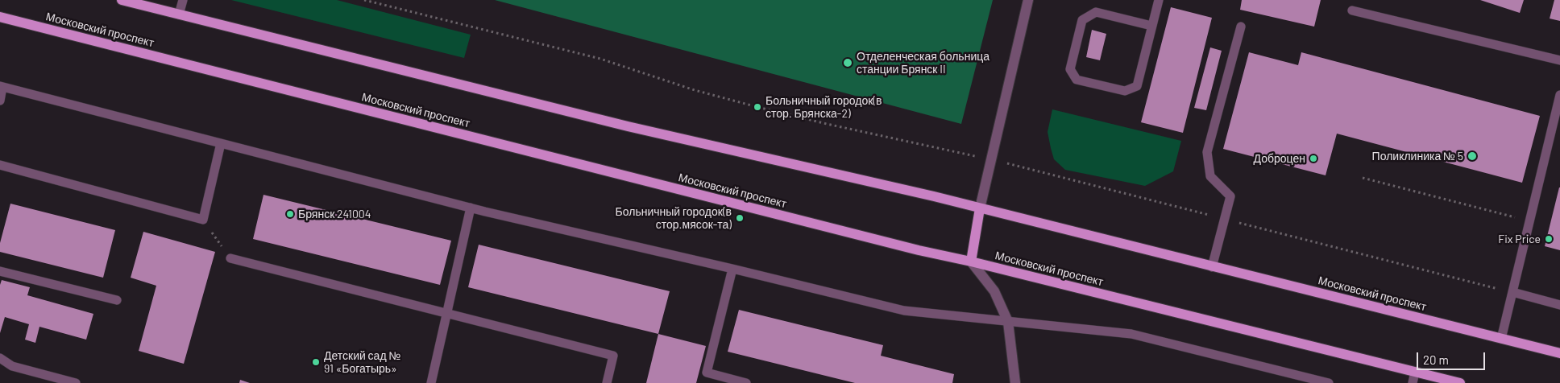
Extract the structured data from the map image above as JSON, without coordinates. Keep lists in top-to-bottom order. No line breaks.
{"streets":{"main road":["Московский проспект"]},"places":["Отделенческая больница станции Брянск II","Больничный городок(в стор. Брянска-2)","Поликлиника № 5","Доброцен","Брянск 241004","Больничный городок(в стор.мясок-та)","Fix Price","Детский сад № 91 «Богатырь»"],"scale_bar":"20 m"}
